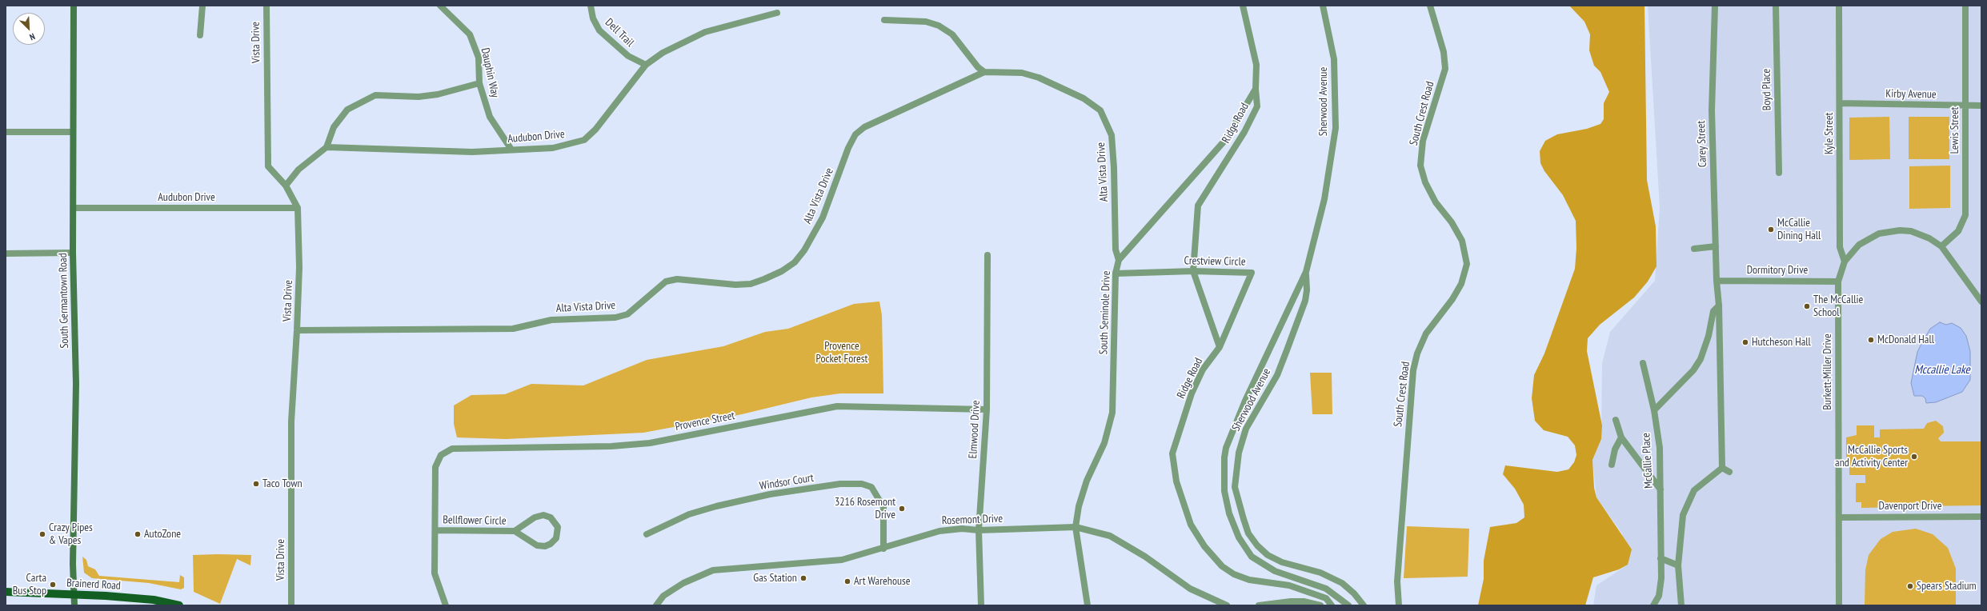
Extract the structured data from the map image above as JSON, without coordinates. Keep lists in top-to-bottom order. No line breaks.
{"streets":{"main road":["South Germantown Road","Brainerd Road"],"street":["Dell Trail","Vista Drive","Dauphin Way","Boyd Place","Kirby Avenue","Sherwood Avenue","South Crest Road","Ridge Road","Lewis Street","Kyle Street","Audubon Drive","Carey Street","Alta Vista Drive","Crestview Circle","Dormitory Drive","South Seminole Drive","Burkett-Miller Drive","Provence Street","Elmwood Drive","McCallie Place","Windsor Court","Davenport Drive","Rosemont Drive","Bellflower Circle"]},"crossings":[["Dell Trail","Audubon Drive"],["Vista Drive","Audubon Drive"],["Vista Drive","Alta Vista Drive"],["Dauphin Way","Audubon Drive"],["Kirby Avenue","Lewis Street"],["Kirby Avenue","Kyle Street"],["Ridge Road","Crestview Circle"],["Ridge Road","South Seminole Drive"],["Lewis Street","Burkett-Miller Drive"],["Kyle Street","Burkett-Miller Drive"],["Audubon Drive","South Germantown Road"],["Carey Street","Dormitory Drive"],["Alta Vista Drive","South Seminole Drive"],["Crestview Circle","South Seminole Drive"],["Dormitory Drive","Burkett-Miller Drive"],["South Germantown Road","Brainerd Road"],["South Seminole Drive","Rosemont Drive"],["Burkett-Miller Drive","Davenport Drive"],["Provence Street","Elmwood Drive"],["Provence Street","Bellflower Circle"],["Elmwood Drive","Rosemont Drive"],["Windsor Court","Rosemont Drive"]],"water":["Mccallie Lake"],"parks":["Provence Pocket Forest"],"places":["McCallie Dining Hall","The McCallie School","McDonald Hall","Hutcheson Hall","McCallie Sports and Activity Center","Taco Town","3216 Rosemont Drive","Crazy Pipes & Vapes","AutoZone","Gas Station","Art Warehouse","Carta Bus Stop","Spears Stadium"],"north":"bottom right"}
